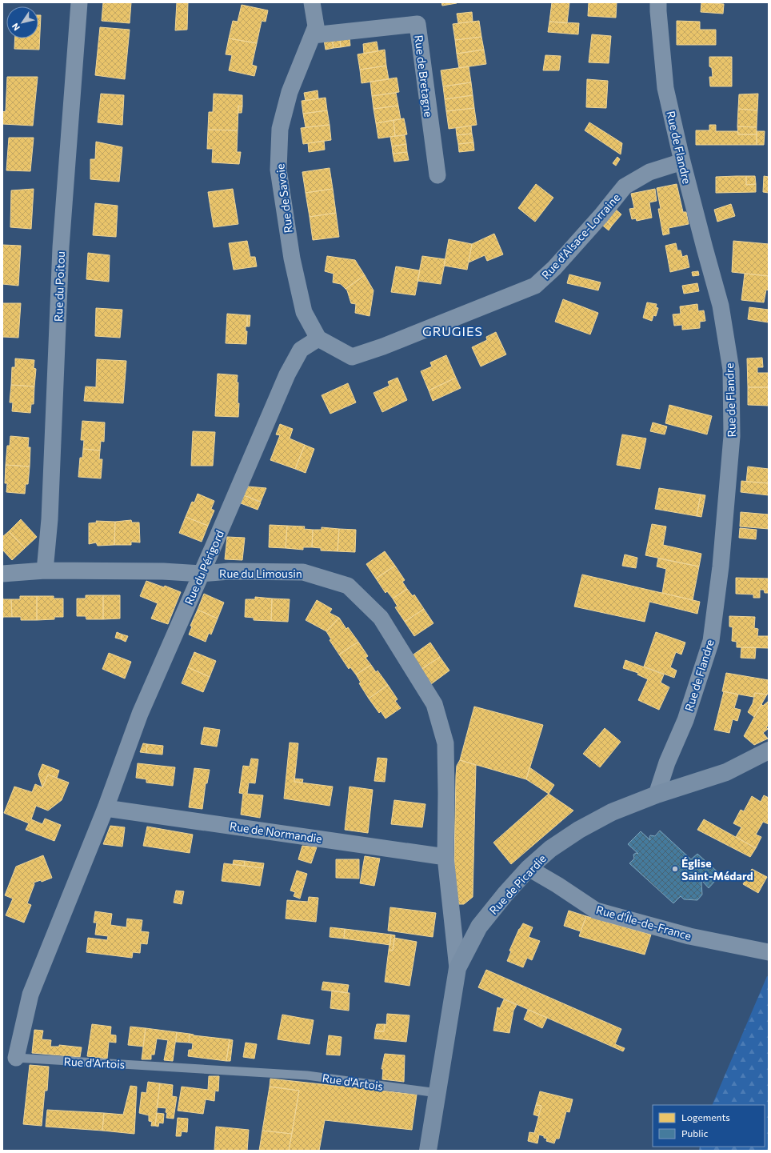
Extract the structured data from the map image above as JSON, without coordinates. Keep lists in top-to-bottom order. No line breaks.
{"streets":{"street":["Rue de Bretagne","Rue de Flandre","Rue de Savoie","Rue d'Alsace-Lorraine","Rue du Poitou","Rue du Périgord","Rue du Limousin","Rue de Normandie","Rue de Picardie","Rue d'Île-de-France","Rue d'Artois"]},"crossings":[["Rue de Bretagne","Rue de Savoie"],["Rue de Flandre","Rue d'Alsace-Lorraine"],["Rue de Flandre","Rue de Picardie"],["Rue de Savoie","Rue d'Alsace-Lorraine"],["Rue de Savoie","Rue du Périgord"],["Rue d'Alsace-Lorraine","Rue du Périgord"],["Rue du Poitou","Rue du Limousin"],["Rue du Périgord","Rue du Limousin"],["Rue du Périgord","Rue de Normandie"],["Rue du Périgord","Rue d'Artois"],["Rue du Limousin","Rue de Normandie"],["Rue du Limousin","Rue de Picardie"],["Rue de Normandie","Rue d'Artois"],["Rue de Picardie","Rue d'Île-de-France"],["Rue de Picardie","Rue d'Artois"]],"districts":["GRUGIES"],"places":["Église Saint-Médard"],"legend":["Logements","Public"],"north":"bottom left"}
